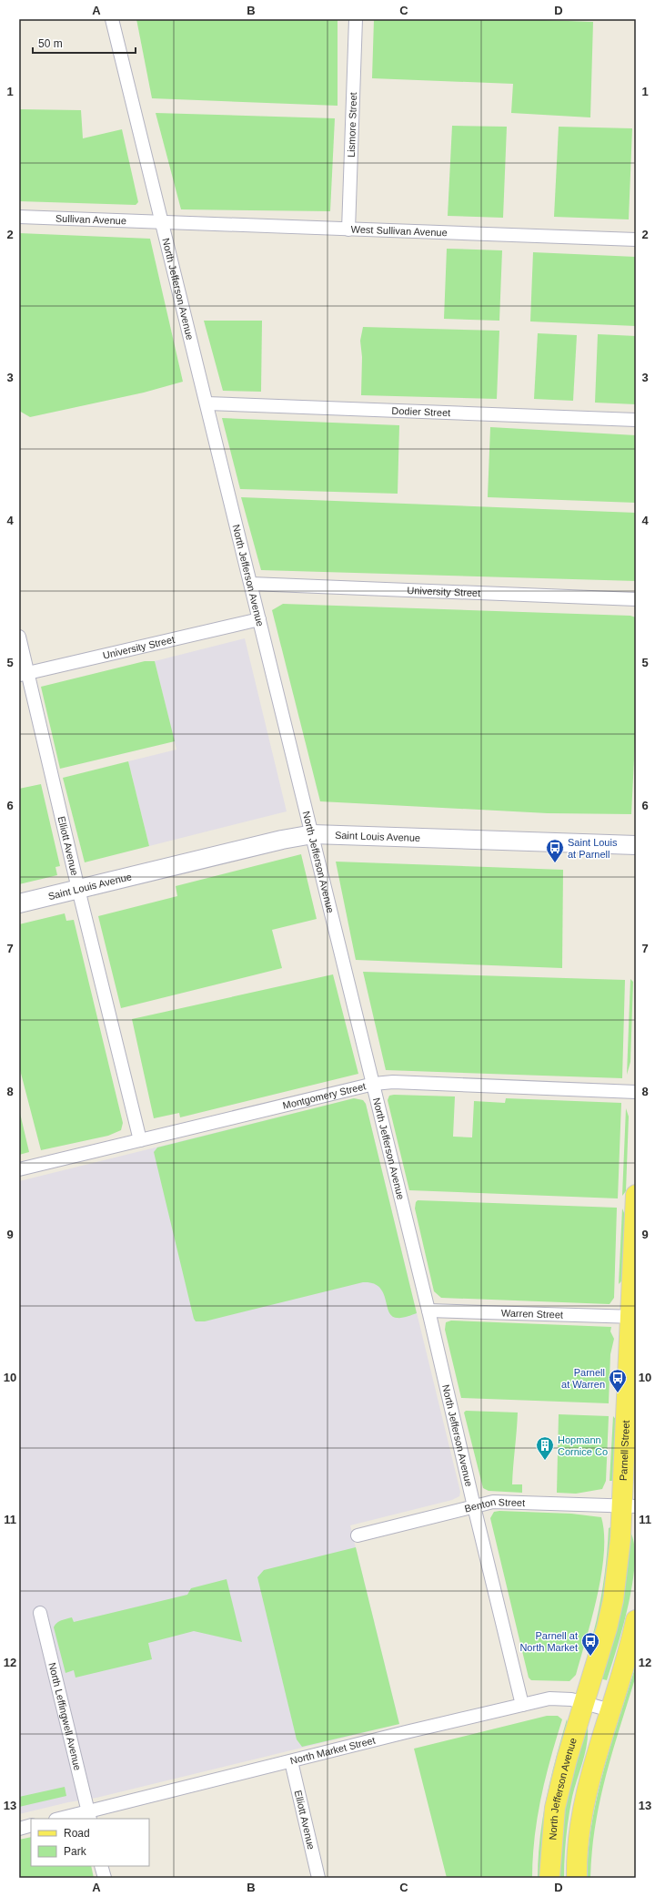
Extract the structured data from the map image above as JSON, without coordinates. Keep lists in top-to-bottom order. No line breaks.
{"streets":{"main road":["North Jefferson Avenue","Parnell Street"],"street":["Lismore Street","Sullivan Avenue","West Sullivan Avenue","Dodier Street","University Street","Saint Louis Avenue","Elliott Avenue","Montgomery Street","Warren Street","Benton Street","North Leffingwell Avenue","North Market Street"]},"crossings":[["Lismore Street","West Sullivan Avenue"],["Sullivan Avenue","West Sullivan Avenue"],["Sullivan Avenue","North Jefferson Avenue"],["West Sullivan Avenue","North Jefferson Avenue"],["North Jefferson Avenue","Dodier Street"],["North Jefferson Avenue","University Street"],["North Jefferson Avenue","Saint Louis Avenue"],["North Jefferson Avenue","Montgomery Street"],["North Jefferson Avenue","Warren Street"],["North Jefferson Avenue","Parnell Street"],["North Jefferson Avenue","Benton Street"],["North Jefferson Avenue","North Market Street"],["University Street","Elliott Avenue"],["Saint Louis Avenue","Elliott Avenue"],["Elliott Avenue","Montgomery Street"],["Elliott Avenue","North Market Street"],["Warren Street","Parnell Street"],["Parnell Street","Benton Street"],["Parnell Street","North Market Street"],["North Leffingwell Avenue","North Market Street"]],"places":{"bus stop":["Saint Louis at Parnell","Parnell at Warren","Parnell at North Market"],"building":["Hopmann Cornice Co"]},"legend":["Road","Park"],"scale_bar":"50 m","grid":{"columns":["A","B","C","D"],"rows":["1","2","3","4","5","6","7","8","9","10","11","12","13"]}}
